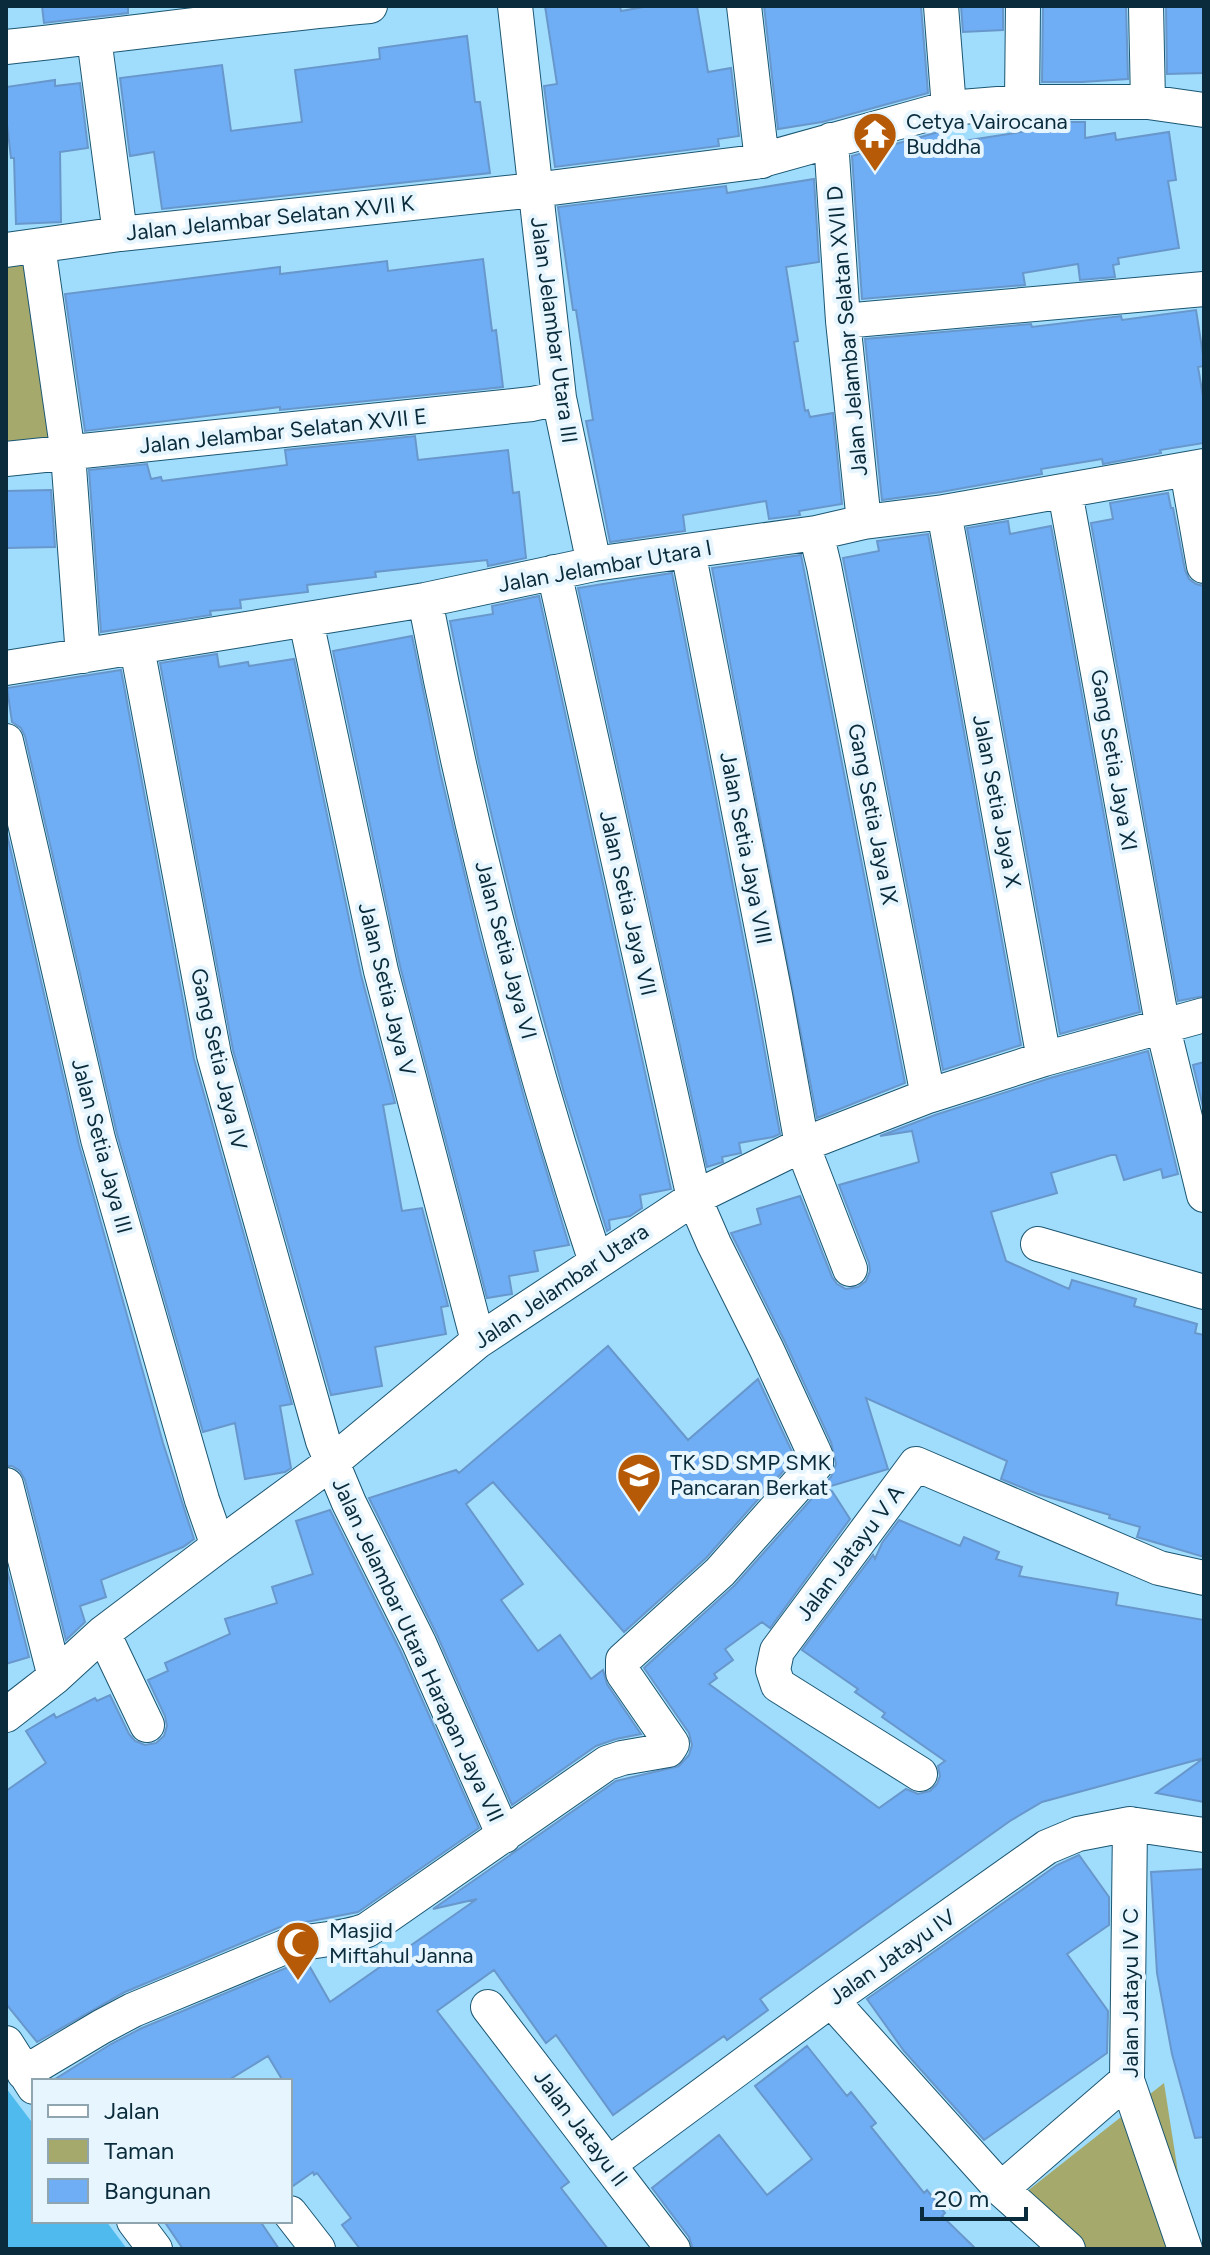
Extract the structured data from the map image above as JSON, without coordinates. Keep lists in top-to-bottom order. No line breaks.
{"streets":{"street":["Jalan Jelambar Selatan XVII K","Jalan Jelambar Utara III","Jalan Jelambar Selatan XVII D","Jalan Jelambar Selatan XVII E","Jalan Jelambar Utara I","Gang Setia Jaya XI","Jalan Setia Jaya X","Gang Setia Jaya IX","Jalan Setia Jaya VIII","Jalan Setia Jaya VII","Jalan Setia Jaya VI","Jalan Setia Jaya V","Gang Setia Jaya IV","Jalan Setia Jaya III","Jalan Jelambar Utara","Jalan Jatayu V A","Jalan Jelambar Utara Harapan Jaya VII","Jalan Jatayu IV","Jalan Jatayu IV C","Jalan Jatayu II"]},"crossings":[["Jalan Jelambar Selatan XVII K","Jalan Jelambar Utara III"],["Jalan Jelambar Selatan XVII K","Jalan Jelambar Selatan XVII D"],["Jalan Jelambar Utara III","Jalan Jelambar Selatan XVII E"],["Jalan Jelambar Utara III","Jalan Jelambar Utara I"],["Jalan Jelambar Selatan XVII D","Jalan Jelambar Utara I"],["Jalan Jelambar Utara I","Gang Setia Jaya XI"],["Jalan Jelambar Utara I","Jalan Setia Jaya X"],["Jalan Jelambar Utara I","Gang Setia Jaya IX"],["Jalan Jelambar Utara I","Jalan Setia Jaya VIII"],["Jalan Jelambar Utara I","Jalan Setia Jaya VII"],["Jalan Jelambar Utara I","Jalan Setia Jaya VI"],["Jalan Jelambar Utara I","Jalan Setia Jaya V"],["Jalan Jelambar Utara I","Gang Setia Jaya IV"],["Gang Setia Jaya XI","Jalan Jelambar Utara"],["Jalan Setia Jaya X","Jalan Jelambar Utara"],["Gang Setia Jaya IX","Jalan Jelambar Utara"],["Jalan Setia Jaya VIII","Jalan Jelambar Utara"],["Jalan Setia Jaya VII","Jalan Jelambar Utara"],["Jalan Setia Jaya VII","Jalan Jelambar Utara Harapan Jaya VII"],["Jalan Setia Jaya VI","Jalan Jelambar Utara"],["Jalan Setia Jaya V","Jalan Jelambar Utara"],["Gang Setia Jaya IV","Jalan Jelambar Utara"],["Gang Setia Jaya IV","Jalan Jelambar Utara Harapan Jaya VII"],["Jalan Setia Jaya III","Jalan Jelambar Utara"],["Jalan Jelambar Utara","Jalan Jelambar Utara Harapan Jaya VII"],["Jalan Jatayu IV","Jalan Jatayu IV C"],["Jalan Jatayu IV","Jalan Jatayu II"]],"places":{"temple":["Cetya Vairocana Buddha"],"school or university":["TK SD SMP SMK Pancaran Berkat"],"mosque":["Masjid Miftahul Janna"]},"legend":["Jalan","Taman","Bangunan"],"scale_bar":"20 m"}
